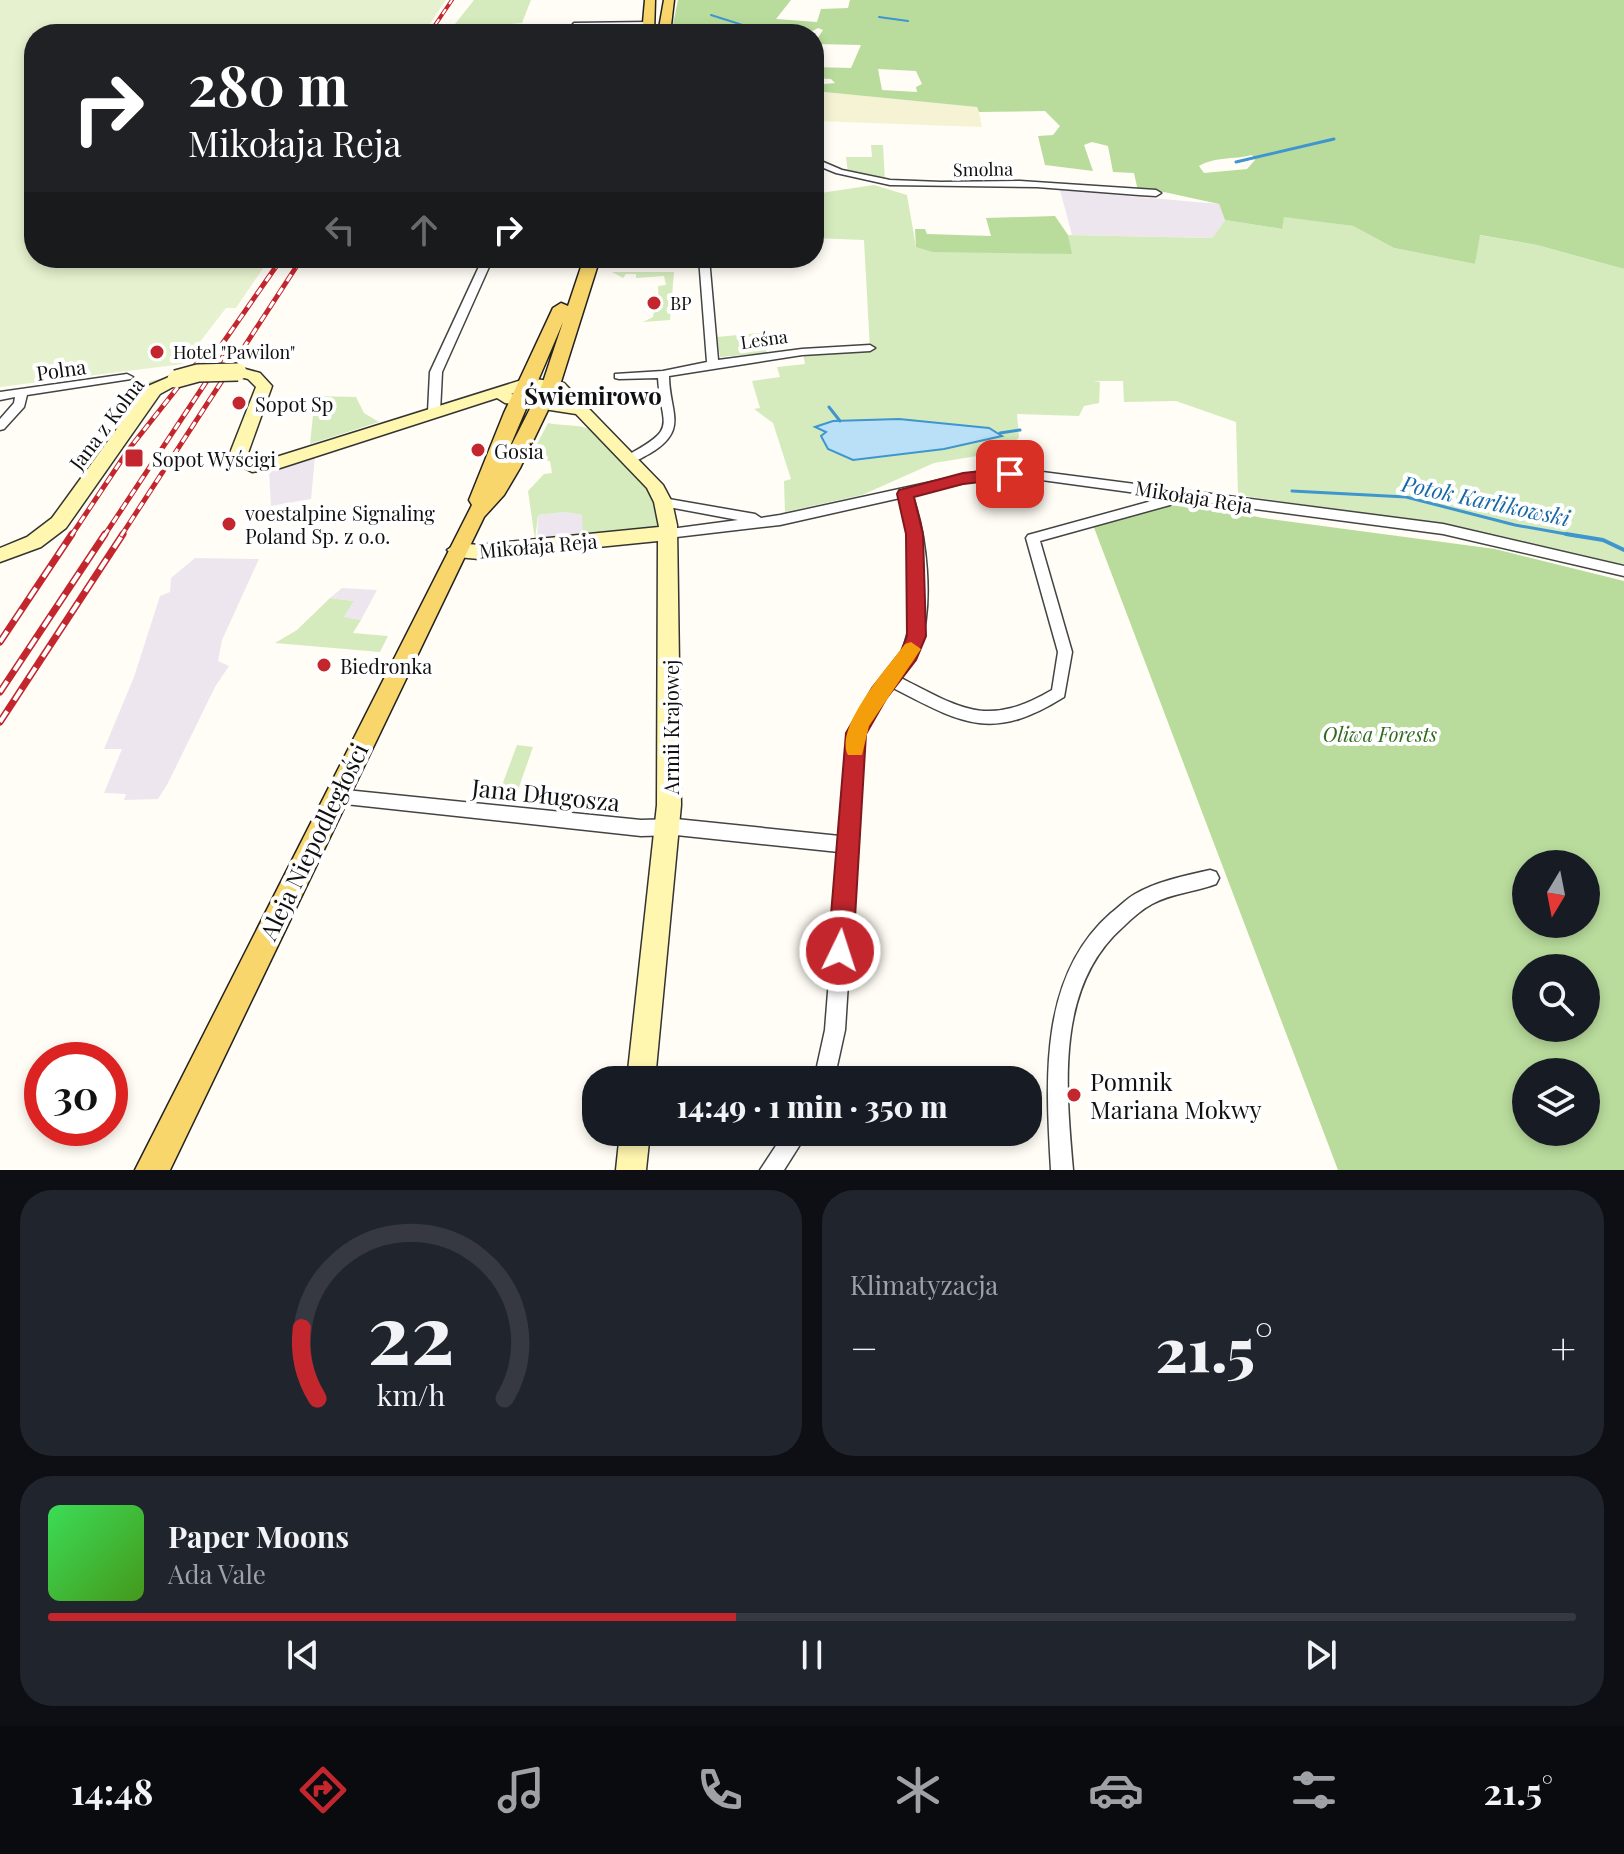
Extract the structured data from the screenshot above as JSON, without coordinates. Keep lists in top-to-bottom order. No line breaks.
{"streets":{"main road":["Aleja Niepodległości"],"street":["Smolna","Leśna","Polna","Jana z Kolna","Mikołaja Reja","Armii Krajowej","Jana Długosza"]},"crossings":[["Jana z Kolna","Aleja Niepodległości"],["Mikołaja Reja","Armii Krajowej"],["Mikołaja Reja","Aleja Niepodległości"],["Armii Krajowej","Jana Długosza"],["Armii Krajowej","Aleja Niepodległości"],["Jana Długosza","Aleja Niepodległości"]],"districts":["Świemirowo"],"water":["Potok Karlikowski"],"parks":["Oliwa Forests"],"places":{"other":["BP","Hotel \"Pawilon\"","Sopot Sp","Gosia","voestalpine Signaling Poland Sp. z o.o.","Biedronka","Pomnik Mariana Mokwy"],"transit":["Sopot Wyścigi"]},"north":"bottom","page":{"turn":["280 m","Mikołaja Reja"],"limit":"30","trip":"14:49 · 1 min · 350 m","tile":"Klimatyzacja","heat":["−","21.5°","+"],"song":["Paper Moons","Ada Vale"],"tabs":["14:48","21.5°"],"gauge":["22","km/h"]}}
